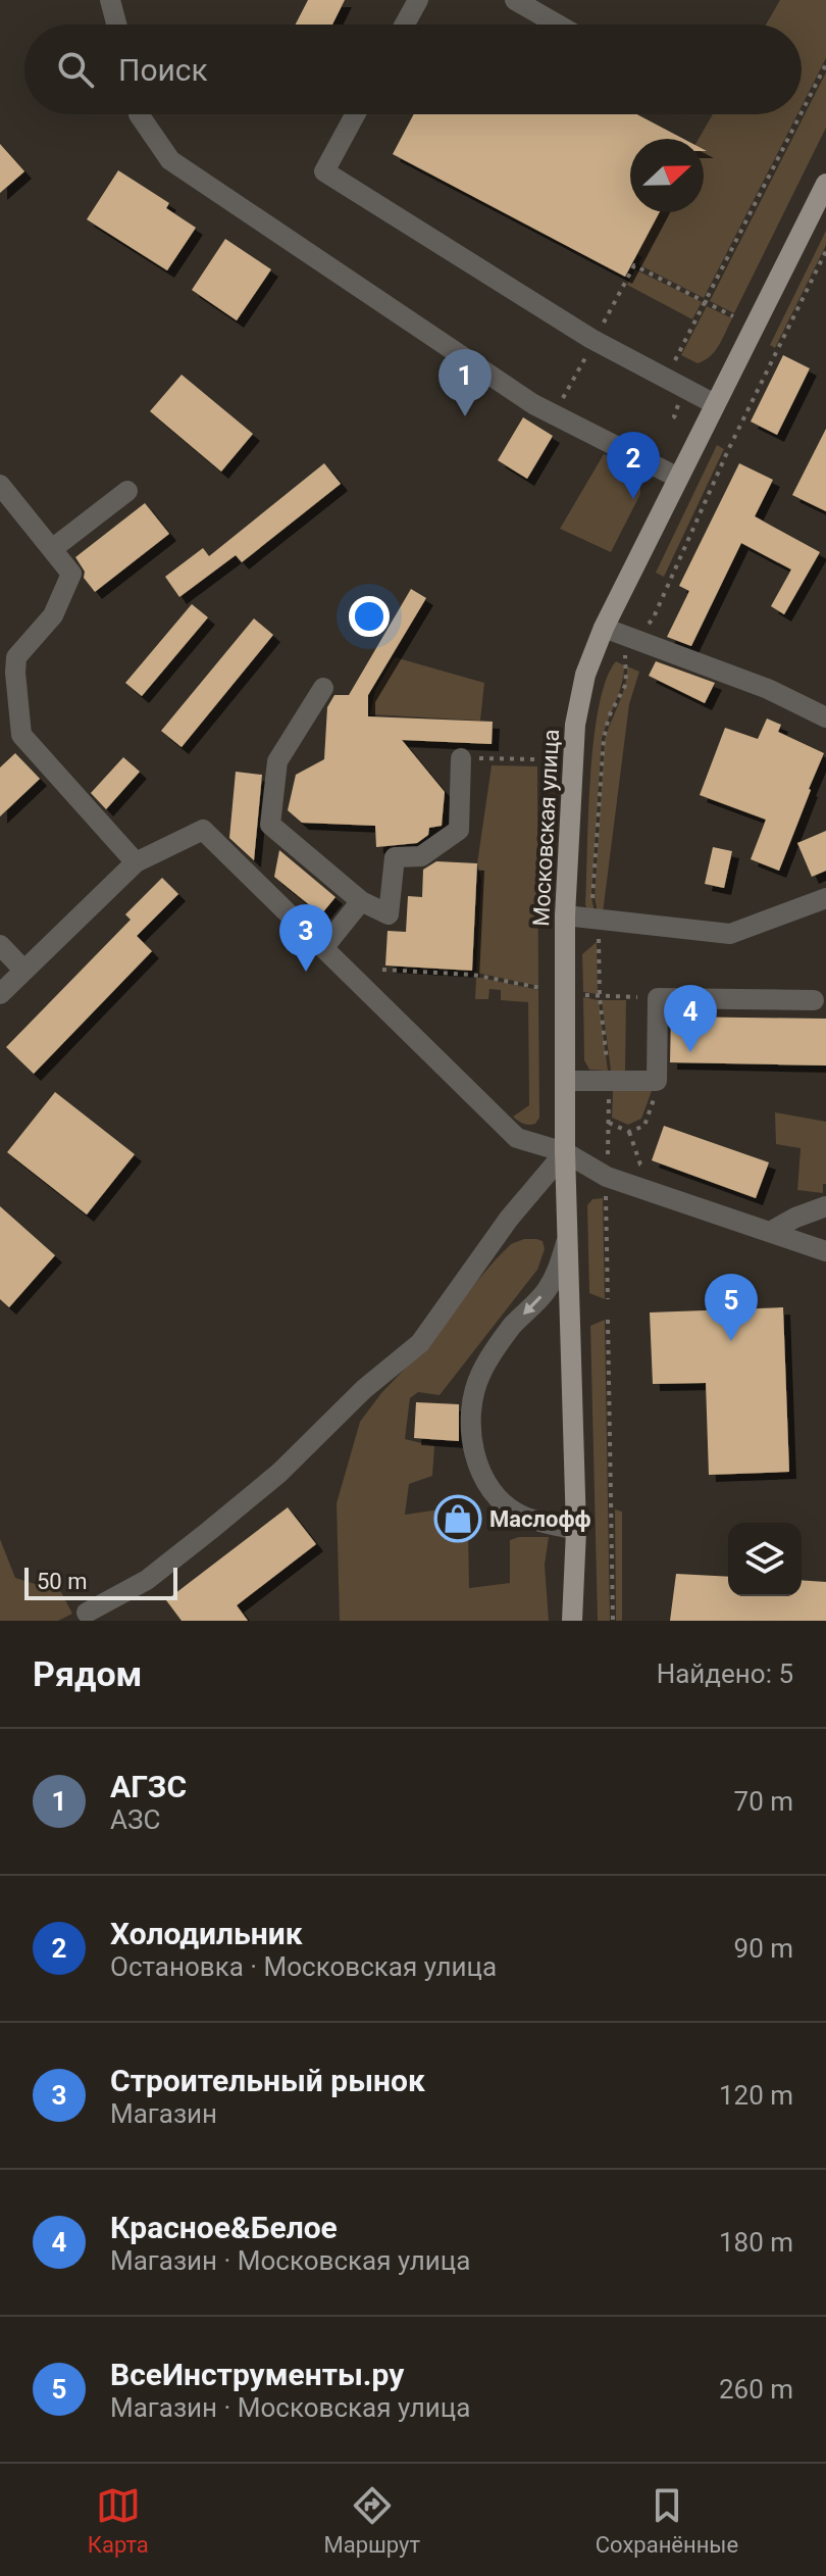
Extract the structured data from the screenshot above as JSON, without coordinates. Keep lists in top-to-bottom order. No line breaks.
{"streets":{"main road":["Московская улица"]},"places":{"shop":["Маслофф"]},"scale_bar":"50 m","north":"right","page":{"search":"Поиск","pins":["1","2","3","4","5"],"scale":"50 m","heading":["Рядом","Найдено: 5"],"list":[{"mark":"1","name":"АГЗС","note":"АЗС","value":"70 m"},{"mark":"2","name":"Холодильник","note":"Остановка · Московская улица","value":"90 m"},{"mark":"3","name":"Строительный рынок","note":"Магазин","value":"120 m"},{"mark":"4","name":"Красное&Белое","note":"Магазин · Московская улица","value":"180 m"},{"mark":"5","name":"ВсеИнструменты.ру","note":"Магазин · Московская улица","value":"260 m"}],"nav":["Карта","Маршрут","Сохранённые"]}}
